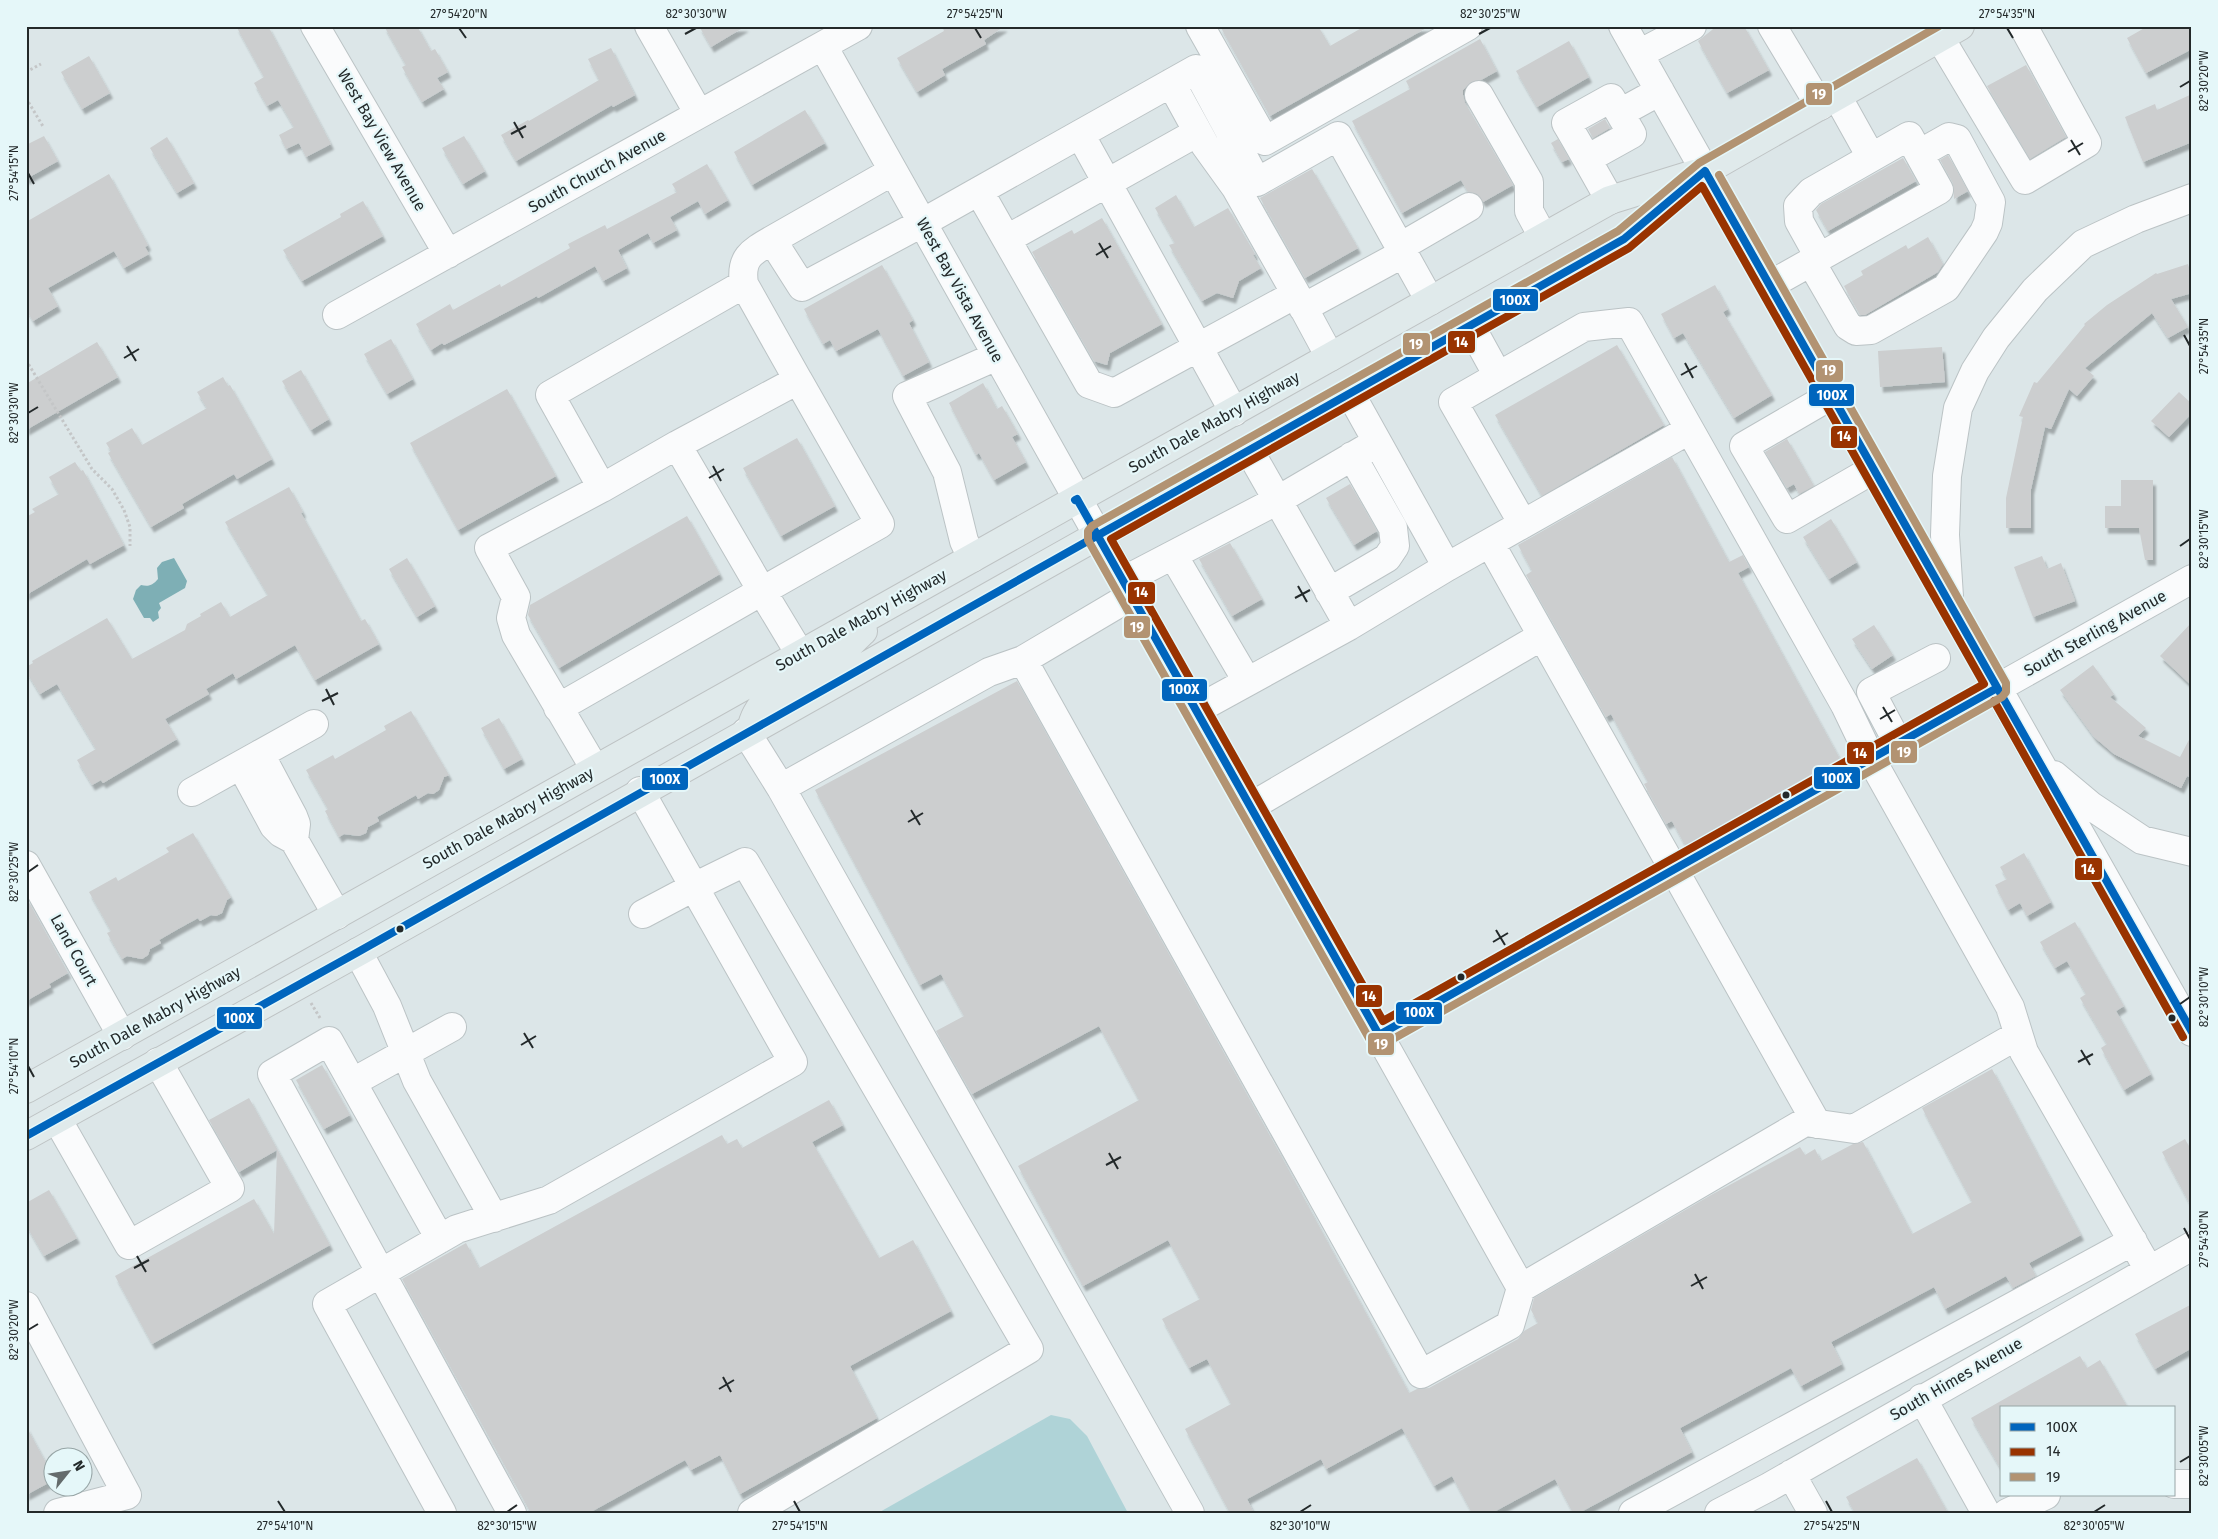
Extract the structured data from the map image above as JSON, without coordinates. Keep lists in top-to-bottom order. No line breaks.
{"streets":{"main road":["South Dale Mabry Highway"],"street":["West Bay View Avenue","South Church Avenue","West Bay Vista Avenue","South Sterling Avenue","Land Court","South Himes Avenue"]},"crossings":[["West Bay View Avenue","South Church Avenue"],["South Church Avenue","West Bay Vista Avenue"],["West Bay Vista Avenue","South Dale Mabry Highway"],["West Bay Vista Avenue","South Sterling Avenue"],["South Dale Mabry Highway","Land Court"]],"lines":["transit line 19","transit line 100X","transit line 14"],"legend":["100X","14","19"],"north":"top right","coordinates":["27°54'20\"N","82°30'30\"W","27°54'25\"N","82°30'25\"W","27°54'35\"N","82°30'20\"W","27°54'15\"N","82°30'15\"W","82°30'10\"W","27°54'10\"N","27°54'30\"N","82°30'05\"W"]}
